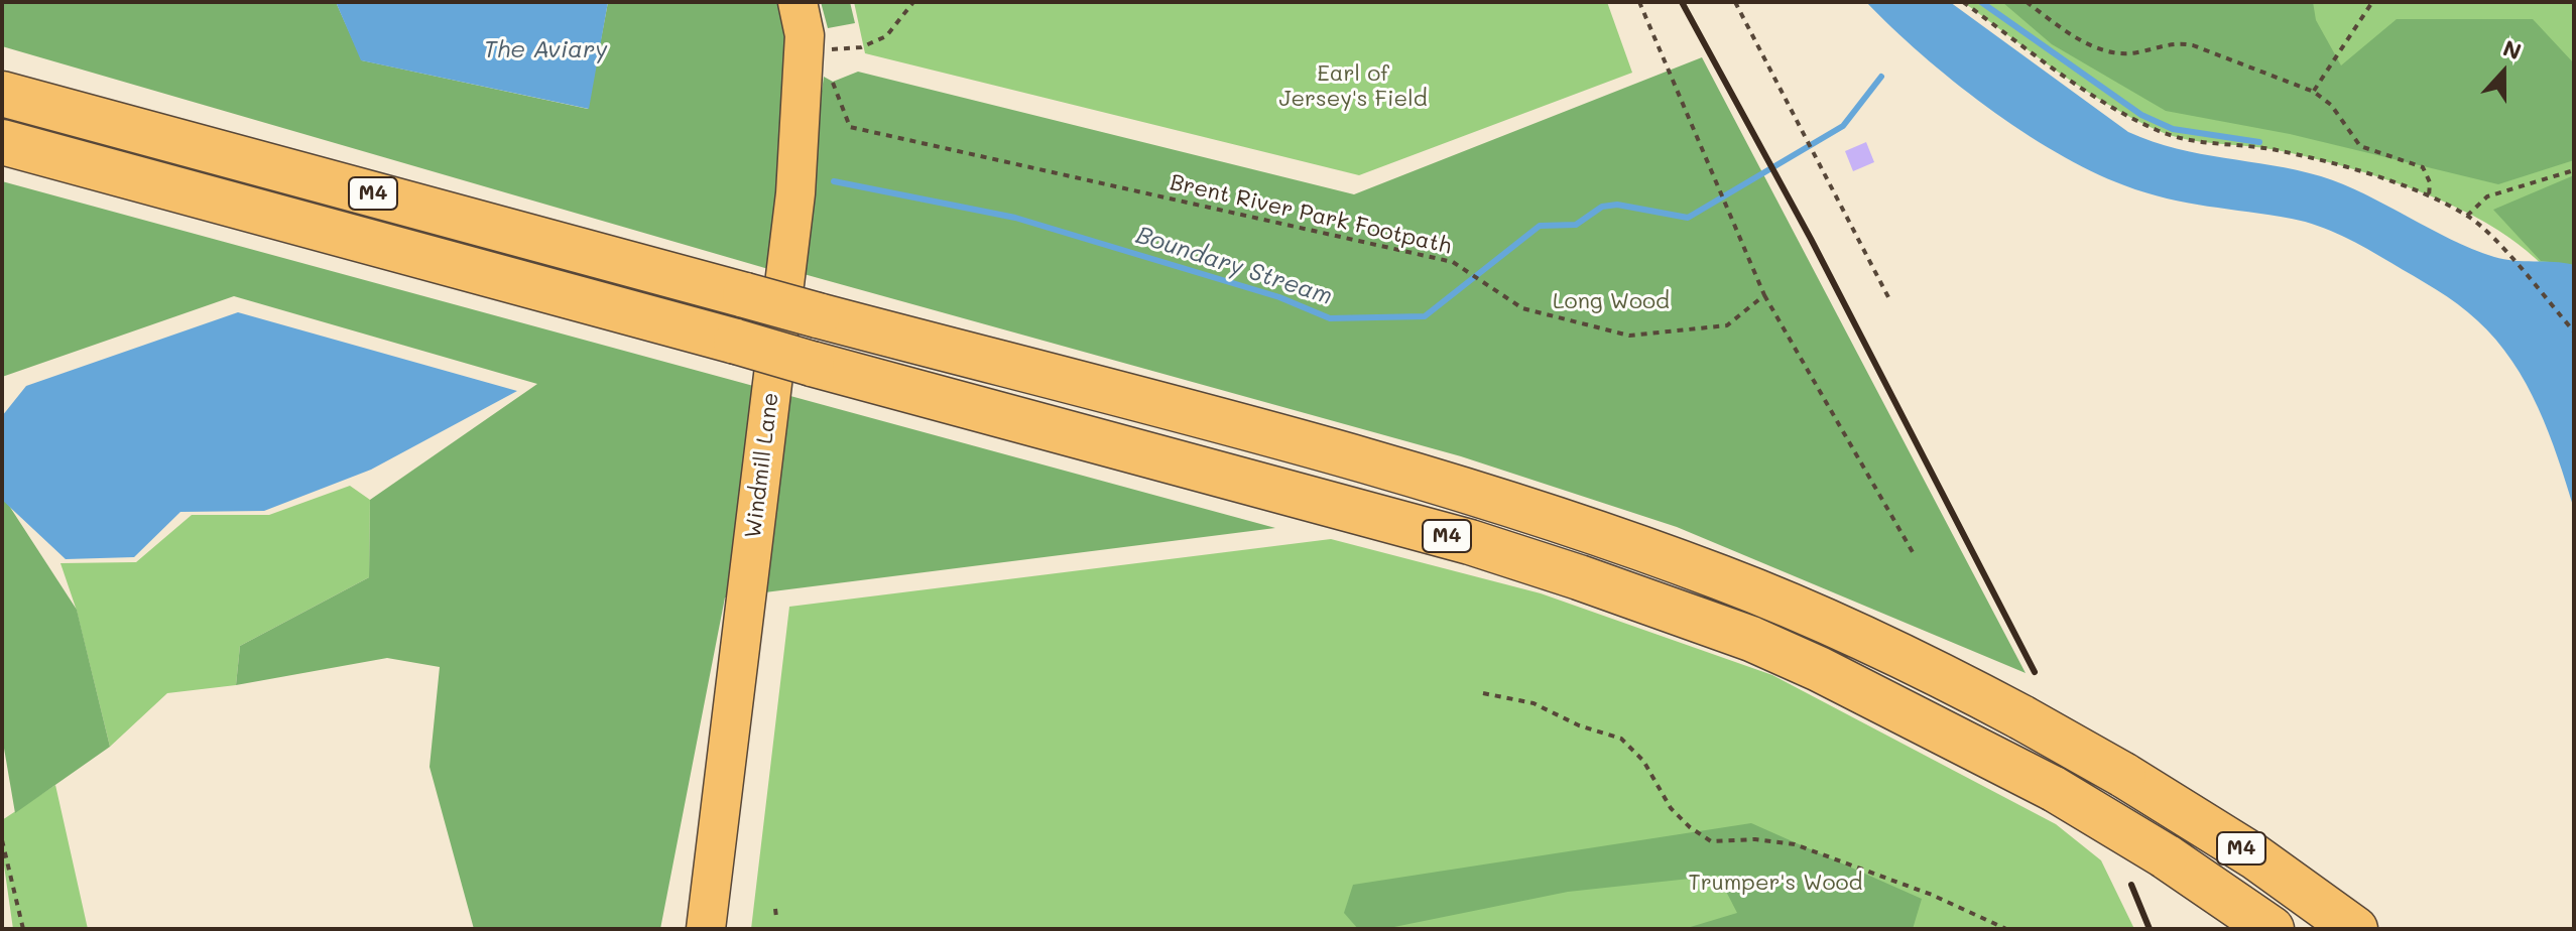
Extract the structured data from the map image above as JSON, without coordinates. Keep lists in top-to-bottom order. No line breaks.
{"streets":{"highway":["M4"],"main road":["Windmill Lane"],"path":["Brent River Park Footpath"]},"water":["The Aviary","Boundary Stream"],"parks":["Earl of Jersey's Field","Long Wood","Trumper's Wood"],"north":"top"}
